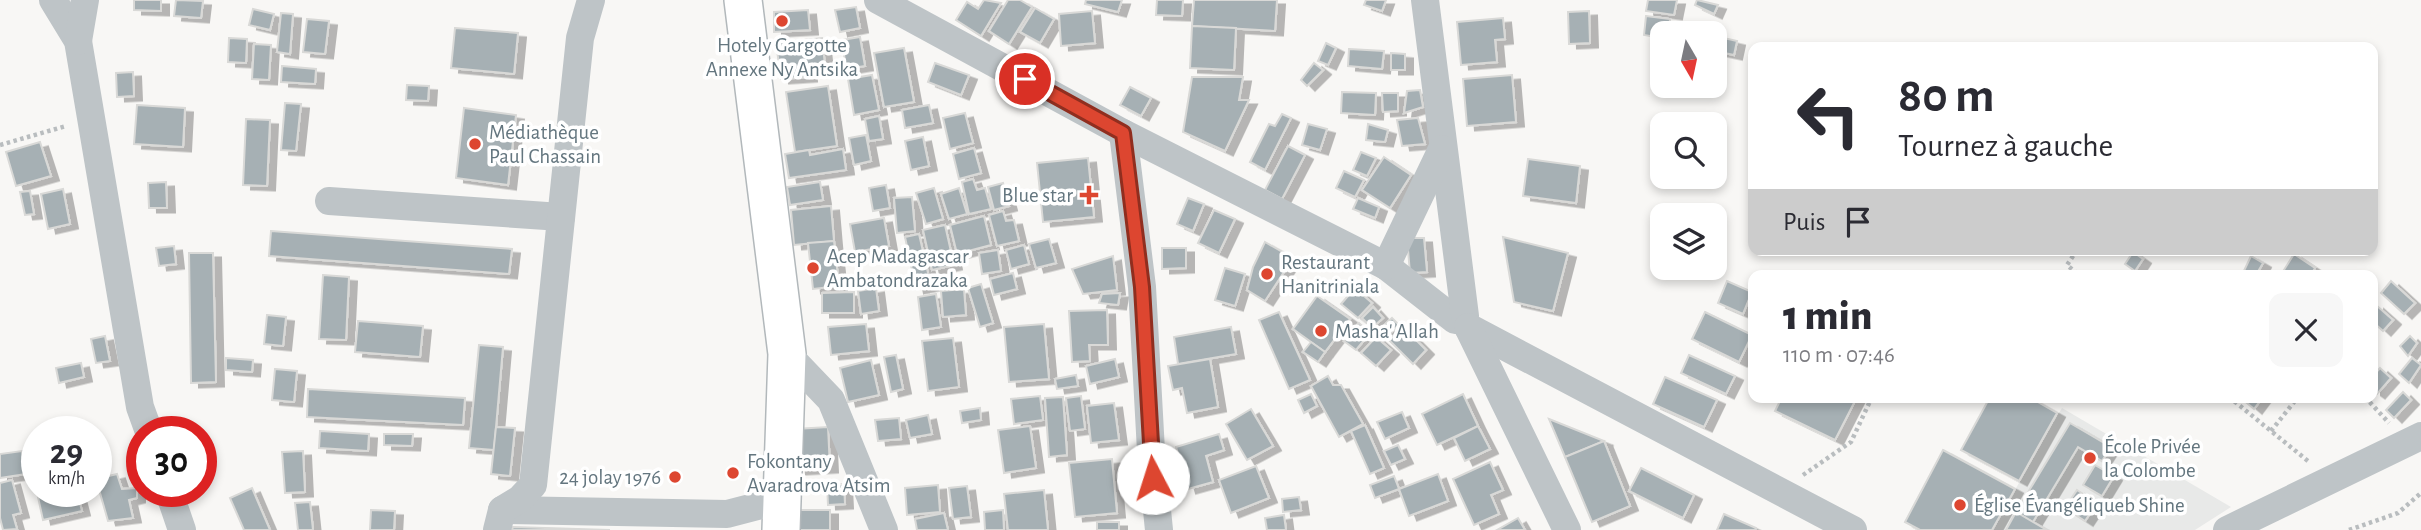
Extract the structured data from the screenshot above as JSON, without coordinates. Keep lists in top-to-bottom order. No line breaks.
{"places":{"other":["Hotely Gargotte Annexe Ny Antsika","Médiathèque Paul Chassain","Acep Madagascar Ambatondrazaka","Restaurant Hanitriniala","Masha' Allah","École Privée la Colombe","Fokontany Avaradrova Atsim","24 jolay 1976","Église Évangéliqueb Shine"],"health":["Blue star"]},"north":"bottom","page":{"turn":["80 m","Tournez à gauche"],"then":"Puis","heading":["1 min","110 m · 07:46"],"speed":"29 km/h","limit":"30"}}
